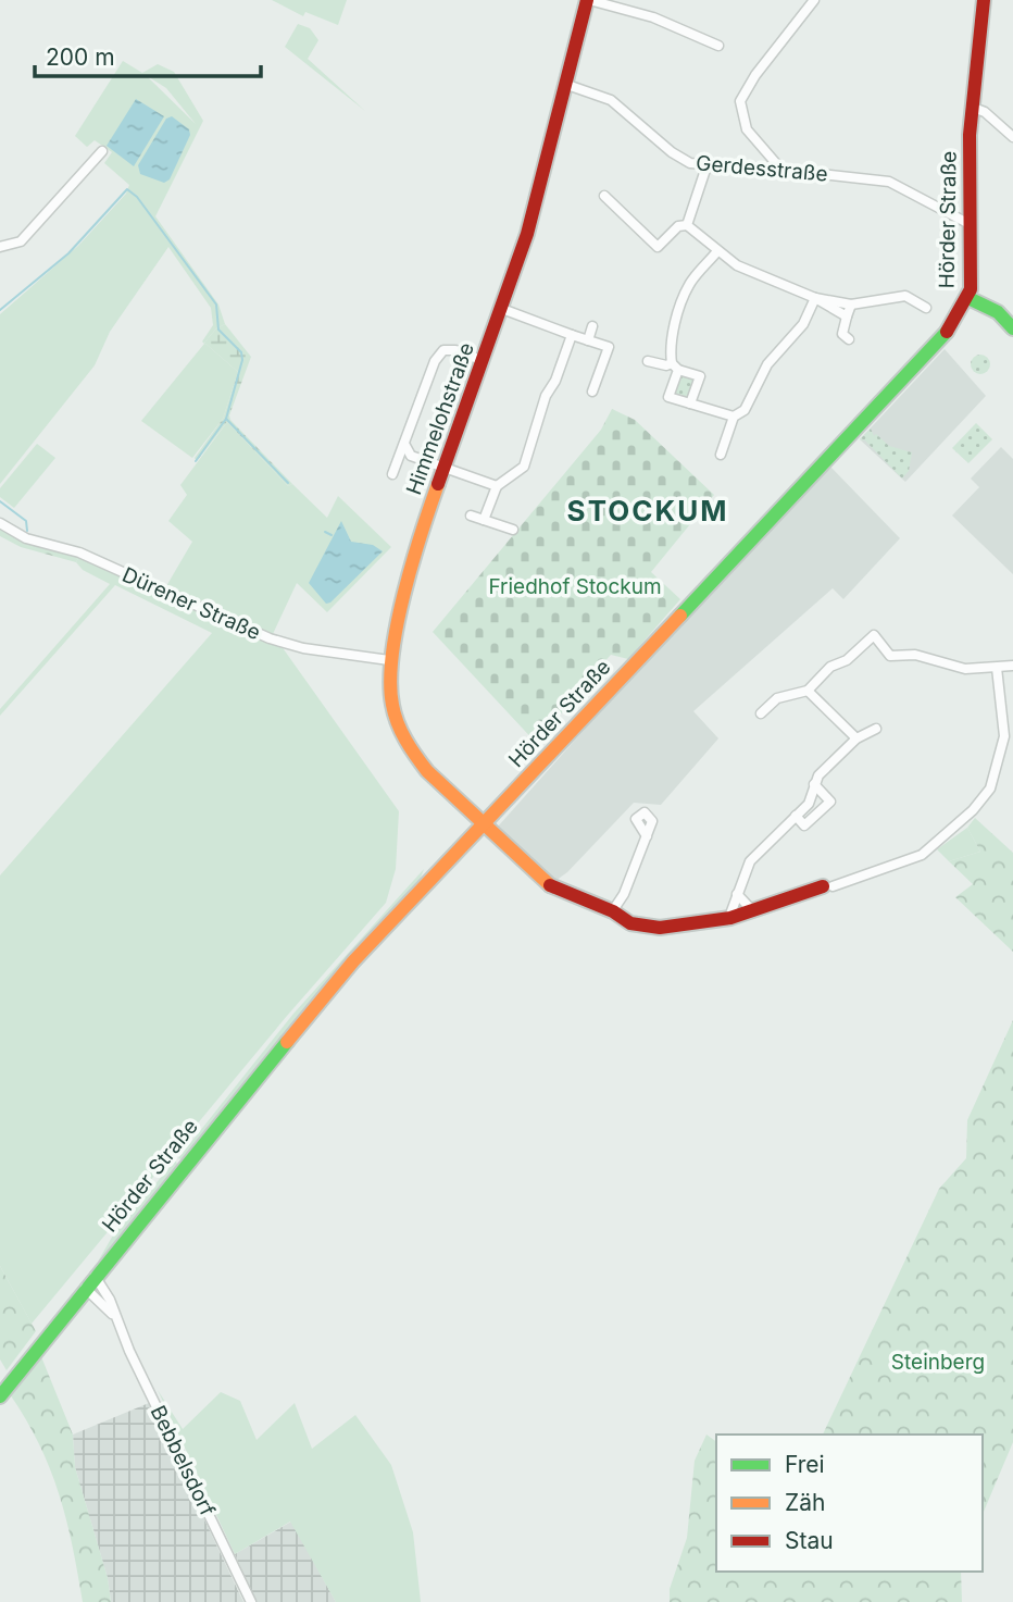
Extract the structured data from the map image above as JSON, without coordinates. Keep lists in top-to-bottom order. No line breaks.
{"streets":{"main road":["Hörder Straße","Himmelohstraße"],"street":["Gerdesstraße","Dürener Straße","Bebbelsdorf"]},"crossings":[["Gerdesstraße","Hörder Straße"],["Gerdesstraße","Himmelohstraße"],["Hörder Straße","Himmelohstraße"],["Hörder Straße","Bebbelsdorf"],["Himmelohstraße","Dürener Straße"]],"districts":["STOCKUM"],"parks":["Friedhof Stockum","Steinberg"],"legend":["Frei","Zäh","Stau"],"scale_bar":"200 m"}
